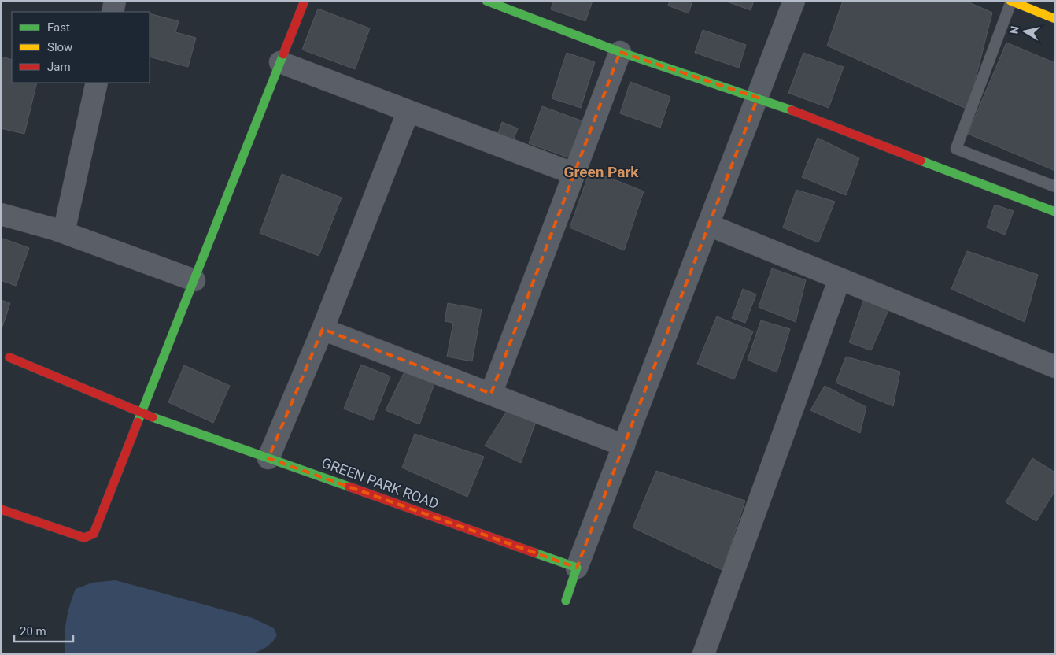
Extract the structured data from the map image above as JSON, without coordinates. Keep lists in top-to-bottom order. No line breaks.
{"streets":{"street":["GREEN PARK ROAD"]},"districts":["Green Park"],"legend":["Fast","Slow","Jam"],"scale_bar":"20 m","north":"left"}
